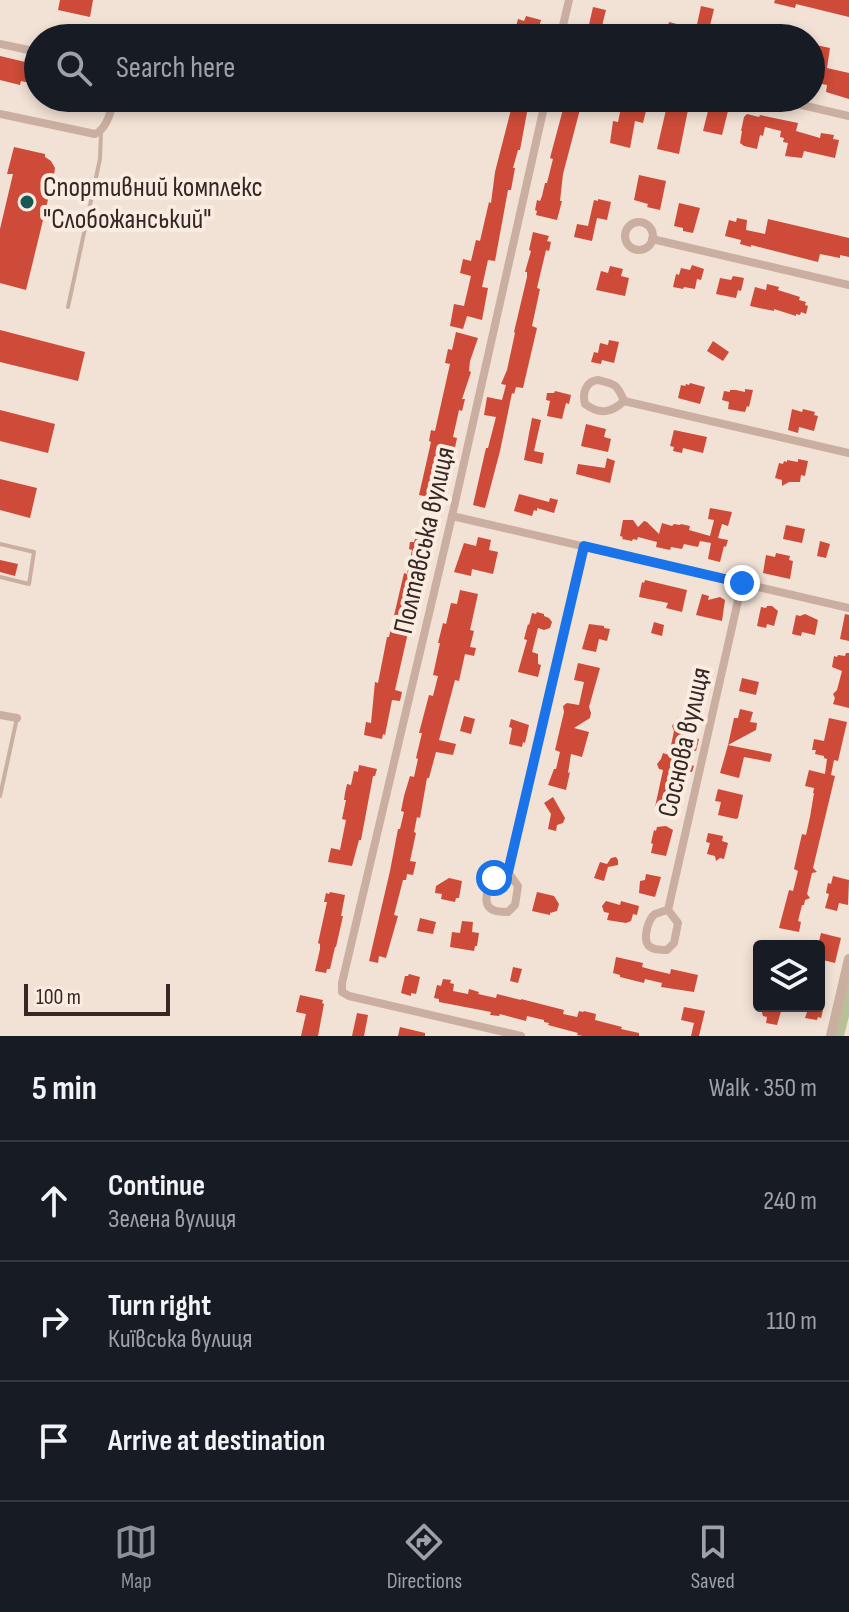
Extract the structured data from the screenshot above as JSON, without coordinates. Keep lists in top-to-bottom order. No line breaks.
{"streets":{"street":["Полтавська вулиця","Соснова вулиця"]},"places":["Спортивний комплекс \"Слобожанський\""],"scale_bar":"100 m","page":{"search":"Search here","scale":"100 m","heading":["5 min","Walk · 350 m"],"list":[["Continue","Зелена вулиця","240 m"],["Turn right","Київська вулиця","110 m"],"Arrive at destination"],"nav":["Map","Directions","Saved"]}}
